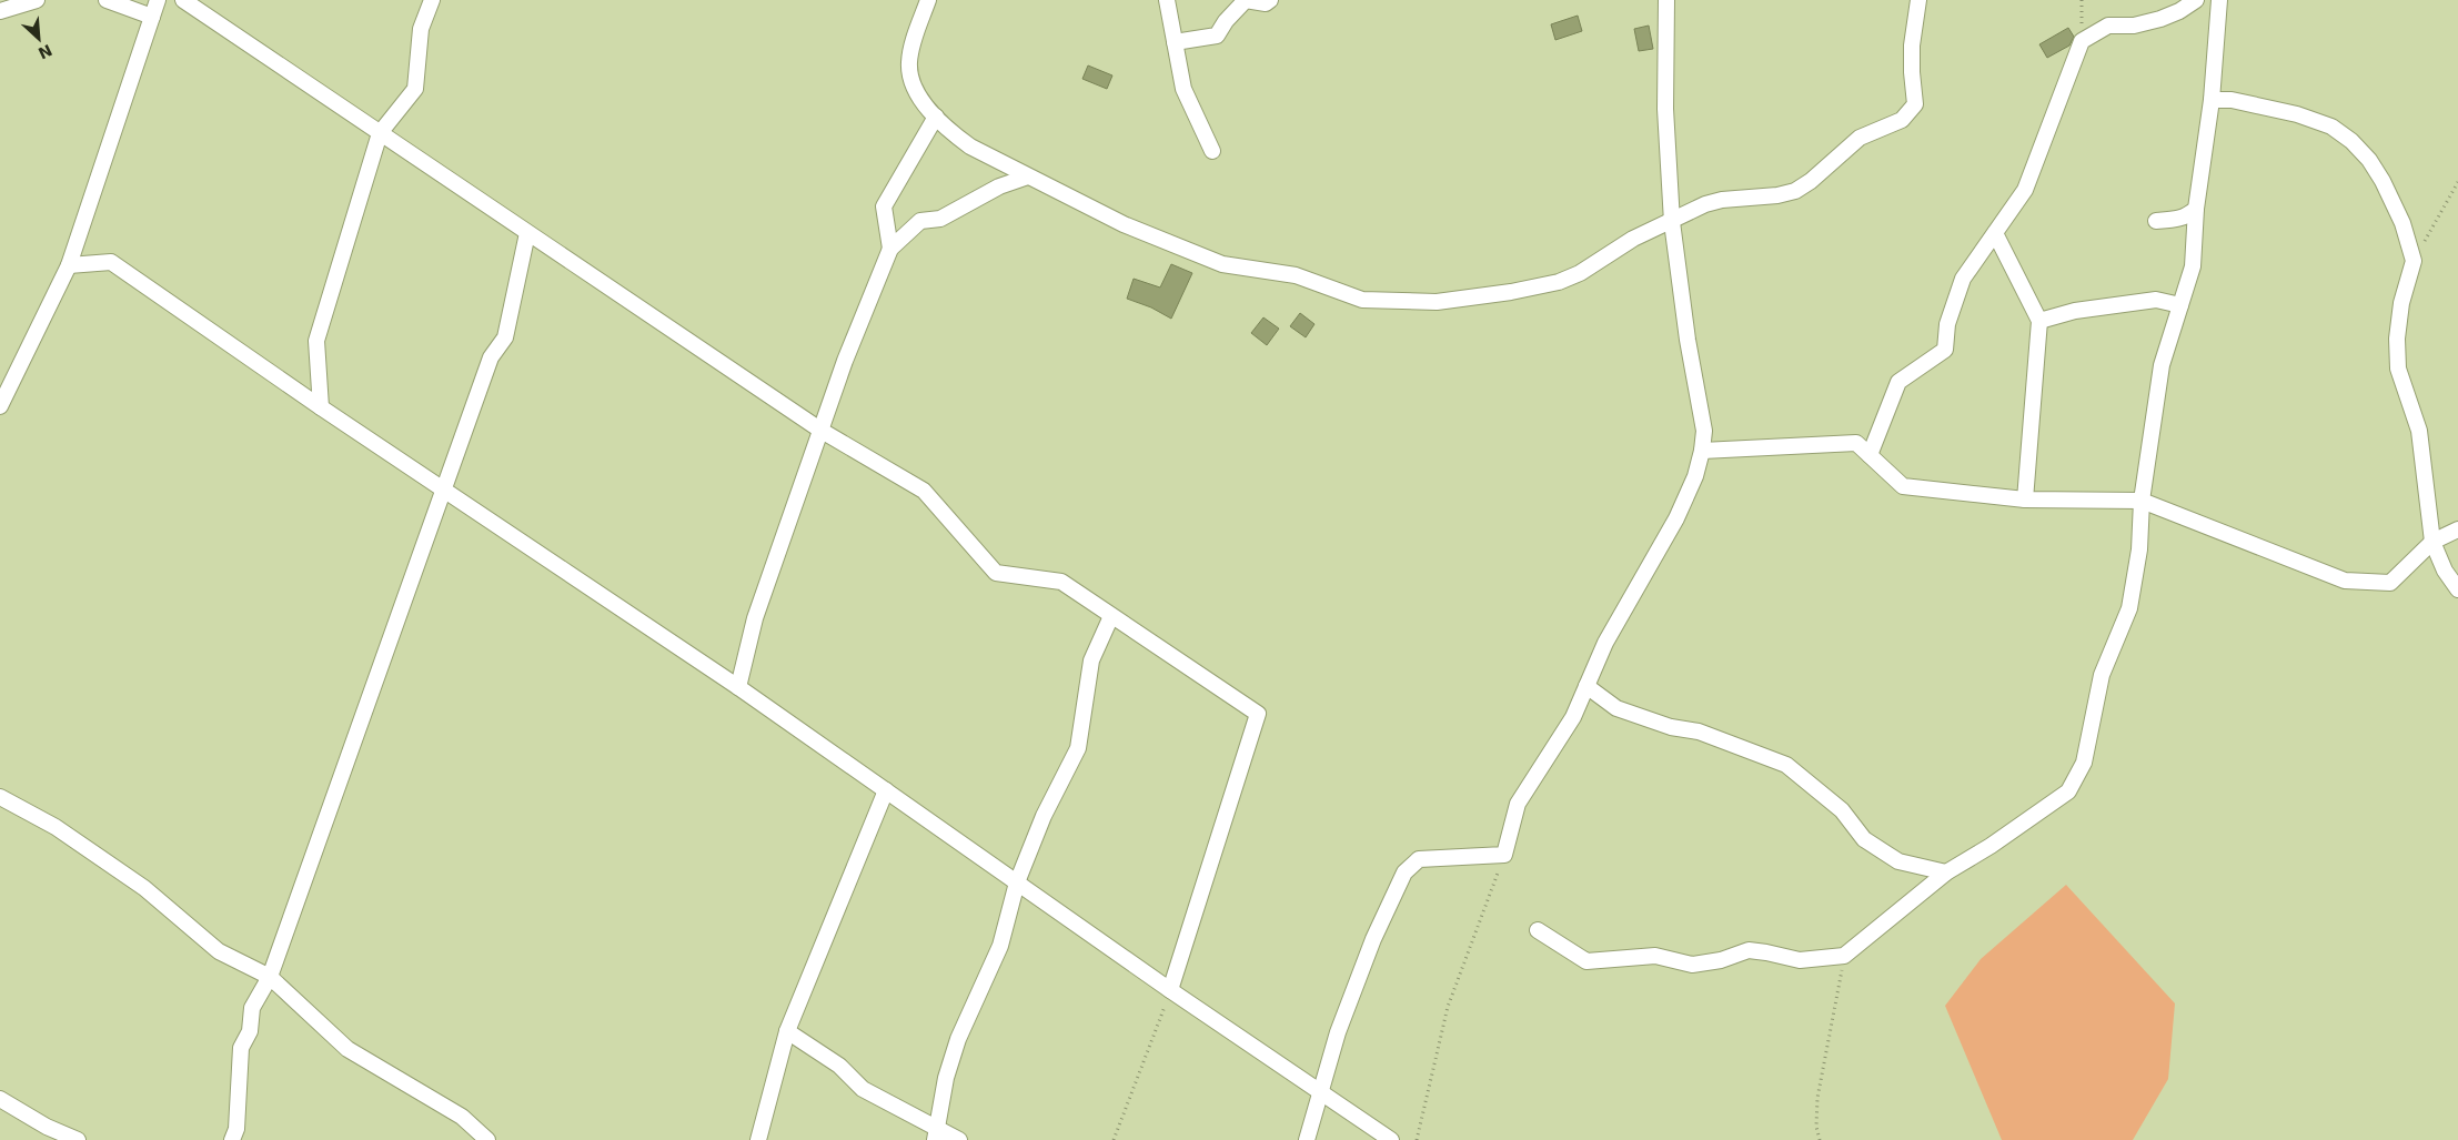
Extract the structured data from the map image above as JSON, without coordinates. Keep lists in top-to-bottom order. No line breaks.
{"north":"bottom right"}
